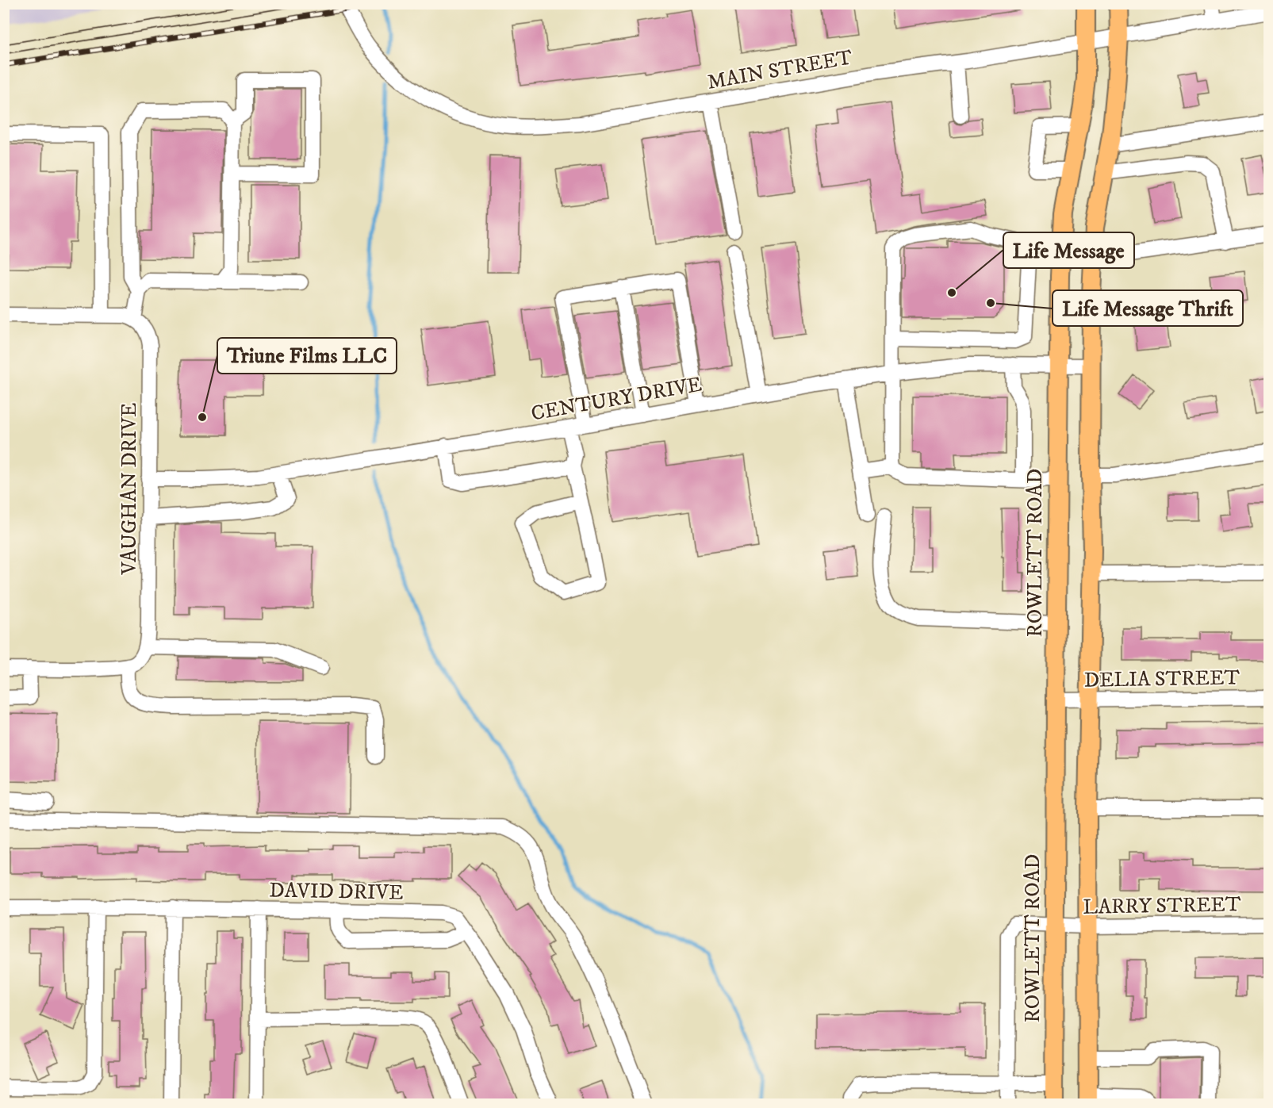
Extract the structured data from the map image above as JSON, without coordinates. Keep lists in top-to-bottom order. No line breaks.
{"streets":{"main road":["ROWLETT ROAD"],"street":["MAIN STREET","CENTURY DRIVE","VAUGHAN DRIVE","DELIA STREET","DAVID DRIVE","LARRY STREET"]},"crossings":[["MAIN STREET","ROWLETT ROAD"],["CENTURY DRIVE","VAUGHAN DRIVE"],["CENTURY DRIVE","ROWLETT ROAD"],["ROWLETT ROAD","DELIA STREET"],["ROWLETT ROAD","LARRY STREET"]],"places":["Life Message","Life Message Thrift","Triune Films LLC"]}
